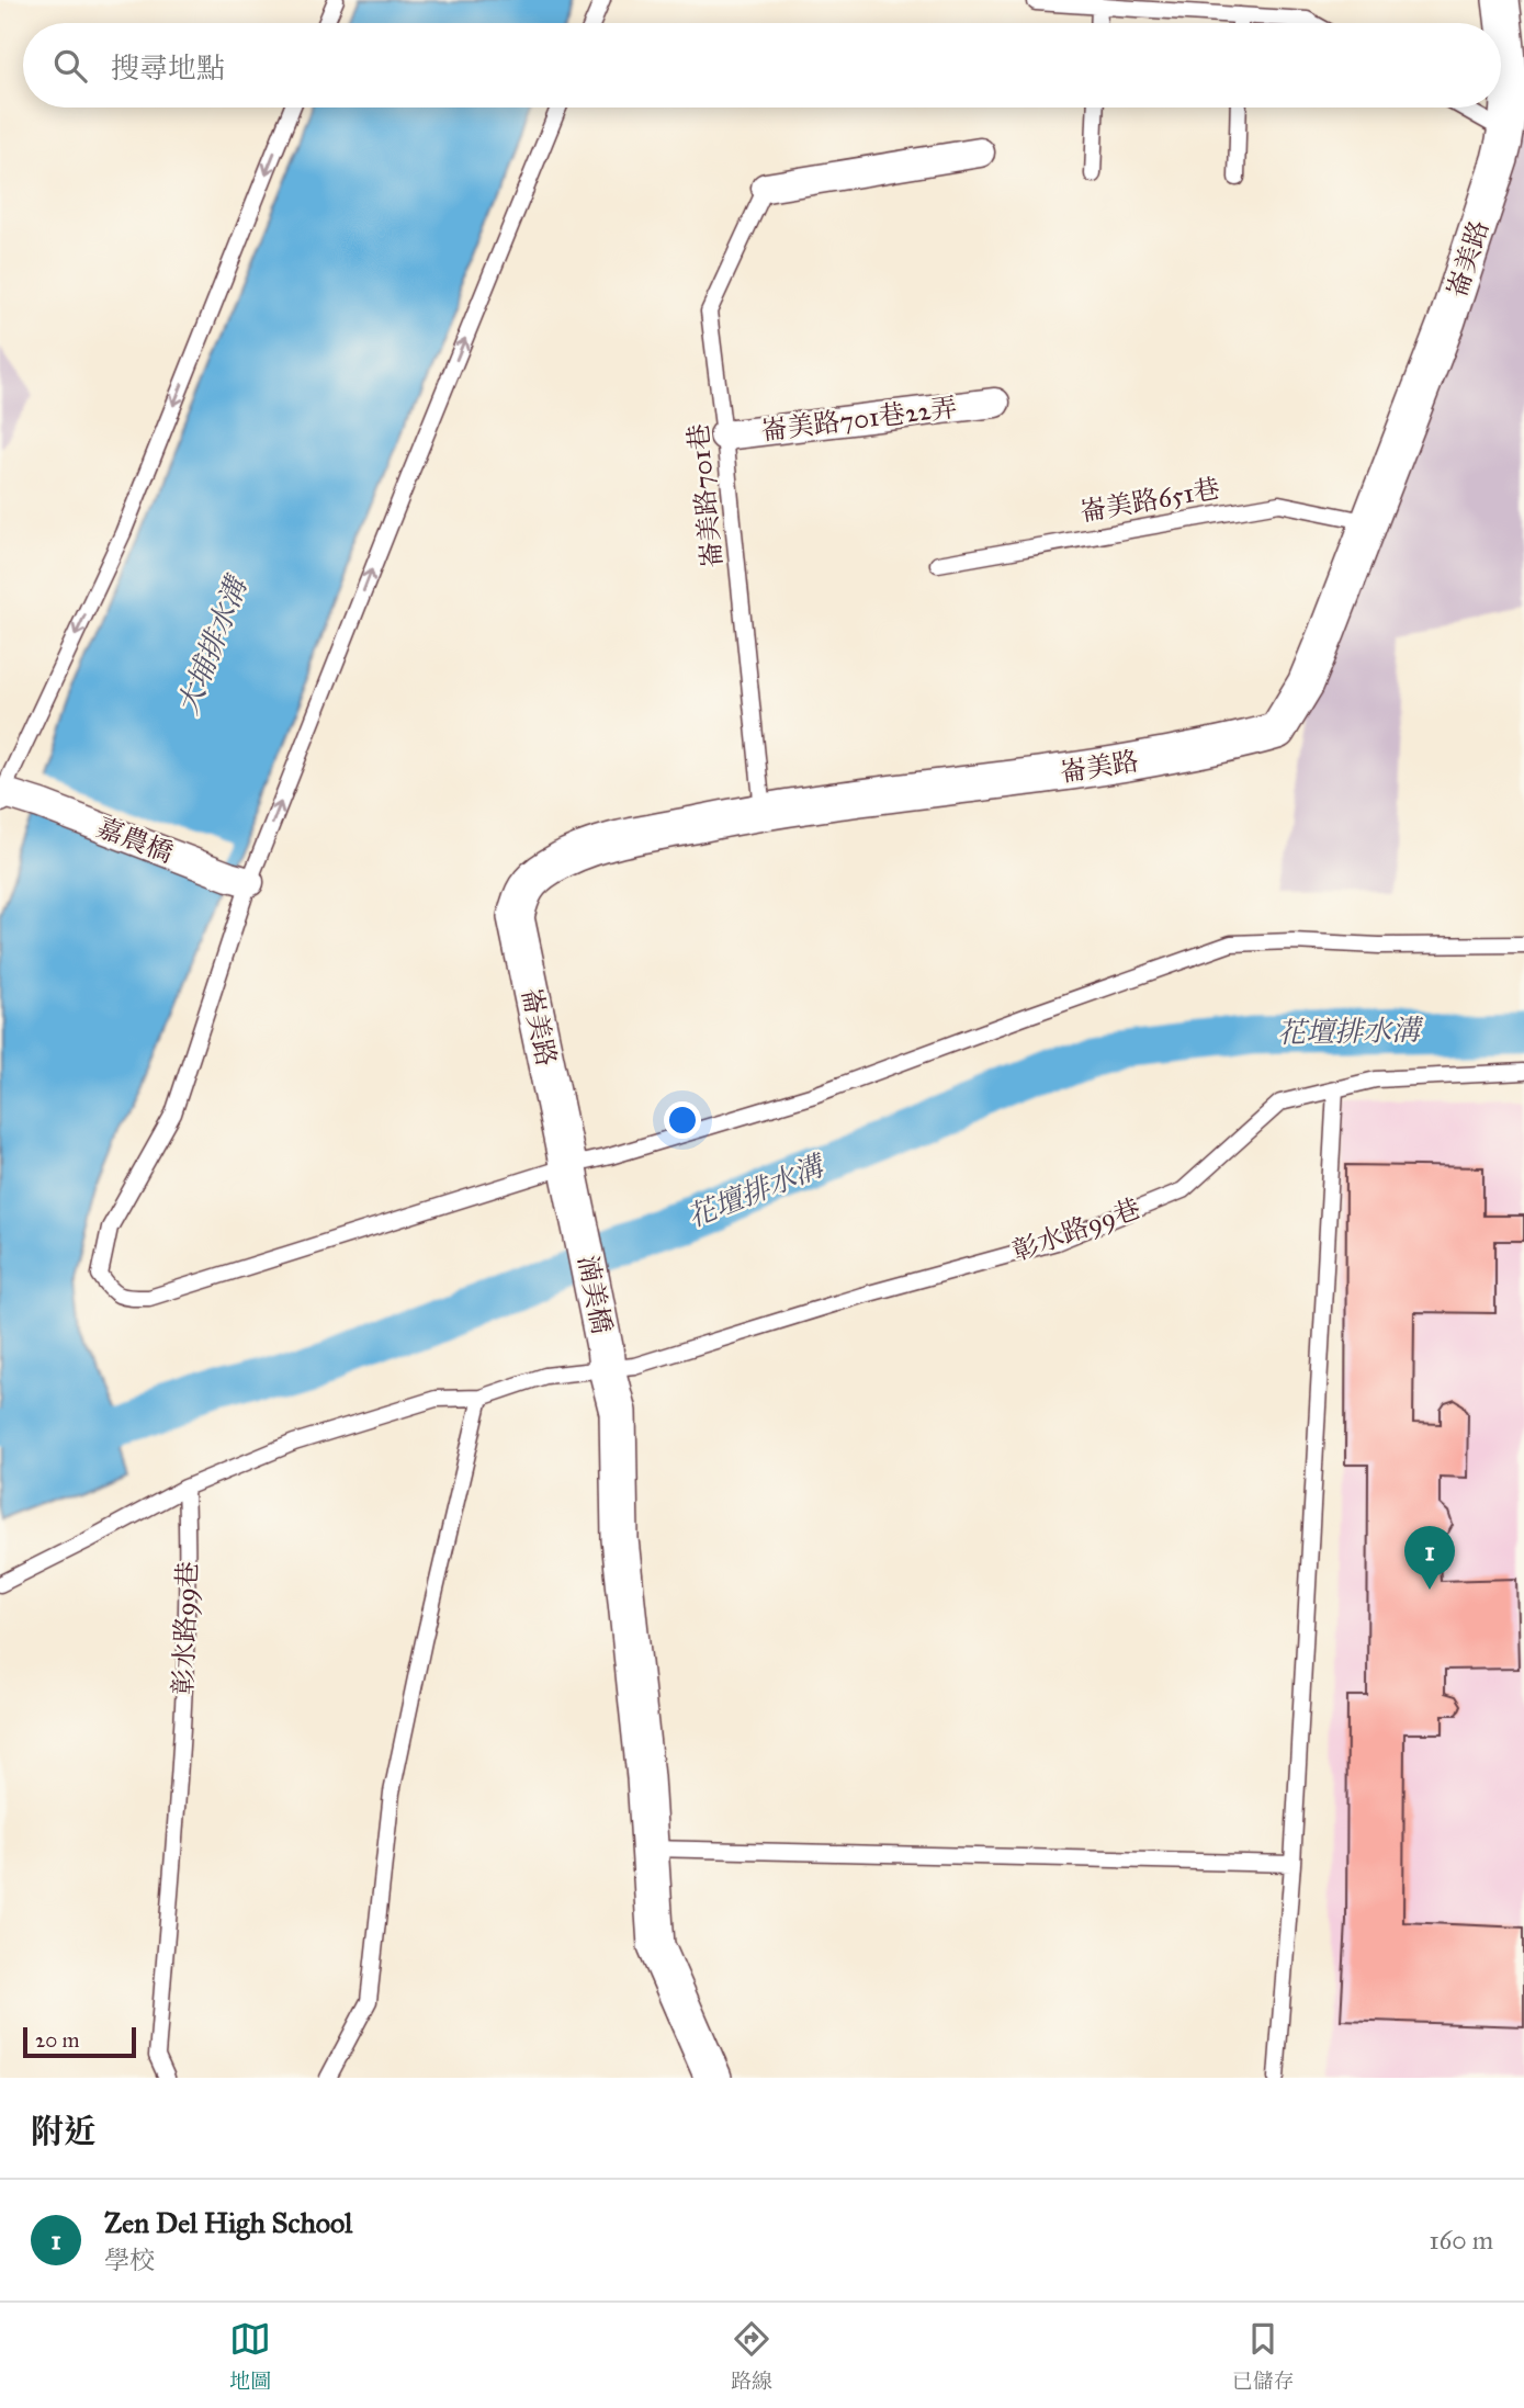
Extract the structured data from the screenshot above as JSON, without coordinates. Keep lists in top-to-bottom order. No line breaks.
{"streets":{"street":["崙美路","崙美路701巷22弄","嘉農橋","湳美橋"],"lane":["崙美路701巷","崙美路651巷","彰水路99巷"]},"crossings":[["崙美路","崙美路701巷"],["崙美路","崙美路651巷"],["崙美路","湳美橋"],["崙美路701巷22弄","崙美路701巷"],["彰水路99巷","湳美橋"]],"water":["大埔排水溝","花壇排水溝"],"scale_bar":"20 m","page":{"search":"搜尋地點","pins":"1","scale":"20 m","heading":"附近","list":[{"mark":"1","name":"Zen Del High School","note":"學校","value":"160 m"}],"nav":["地圖","路線","已儲存"]}}
